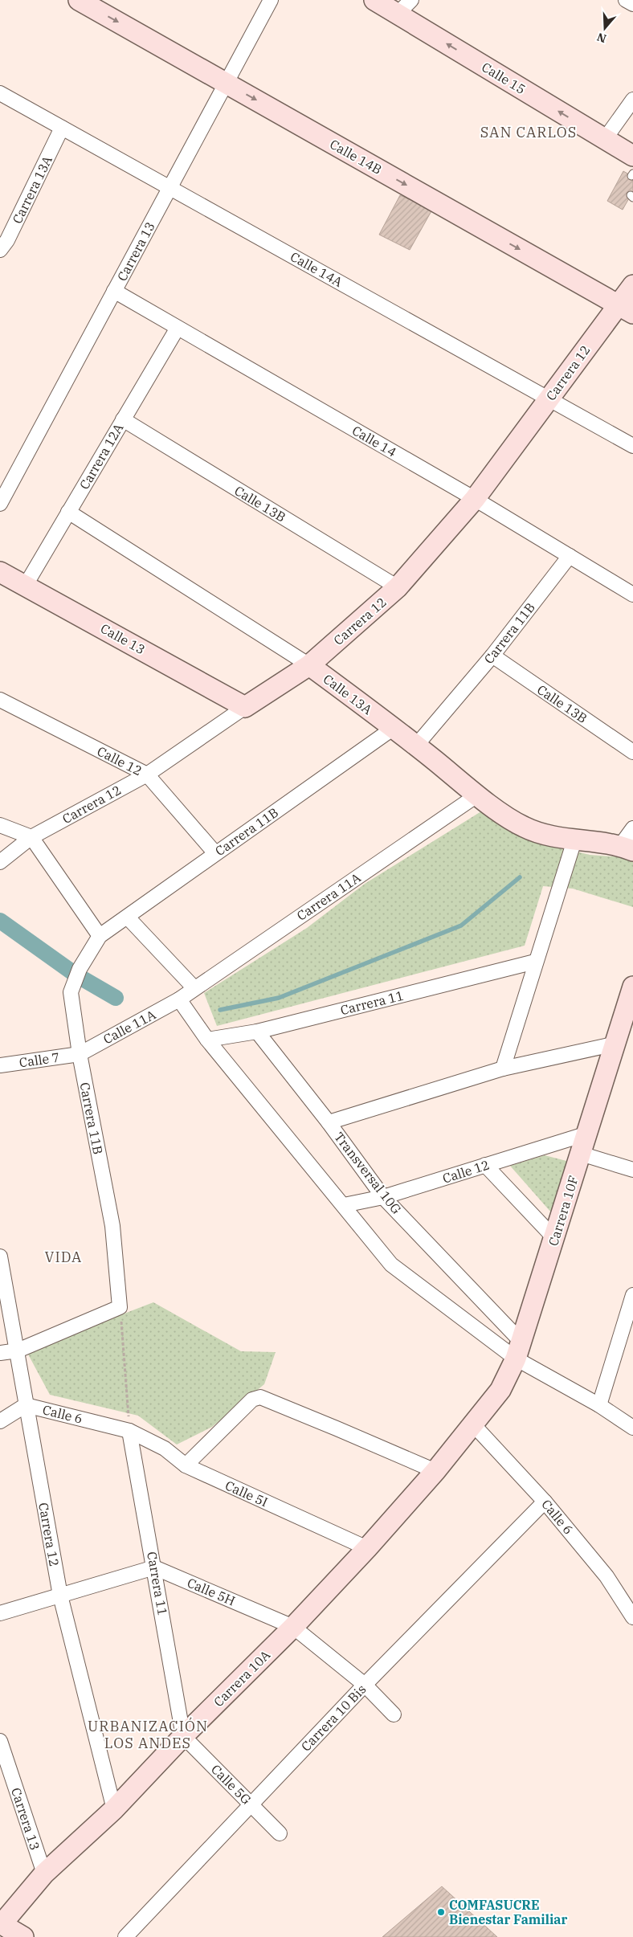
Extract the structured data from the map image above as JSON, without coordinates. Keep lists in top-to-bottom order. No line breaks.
{"streets":{"street":["Calle 15","Calle 14B","Carrera 13A","Carrera 13","Calle 14A","Carrera 12","Calle 14","Carrera 12A","Calle 13B","Carrera 11B","Calle 13","Calle 13A","Calle 12","Carrera 11A","Carrera 11","Calle 11A","Calle 7","Transversal 10G","Carrera 10F","Calle 6","Calle 5I","Calle 5H","Carrera 10A","Carrera 10 Bis","Calle 5G"]},"crossings":[["Calle 14B","Carrera 13"],["Calle 14B","Carrera 12"],["Carrera 13A","Calle 14A"],["Carrera 13","Calle 14A"],["Carrera 13","Calle 14"],["Carrera 13","Carrera 10A"],["Calle 14A","Carrera 12"],["Carrera 12","Calle 14"],["Carrera 12","Calle 13B"],["Carrera 12","Calle 13"],["Carrera 12","Calle 13A"],["Carrera 12","Calle 12"],["Carrera 12","Calle 6"],["Carrera 12","Carrera 10A"],["Calle 14","Carrera 12A"],["Calle 14","Carrera 11B"],["Carrera 12A","Calle 13B"],["Carrera 12A","Calle 13"],["Carrera 12A","Calle 13A"],["Calle 13B","Carrera 11B"],["Carrera 11B","Calle 13A"],["Carrera 11B","Calle 12"],["Carrera 11B","Calle 11A"],["Carrera 11B","Calle 7"],["Calle 13A","Carrera 11A"],["Calle 12","Transversal 10G"],["Calle 12","Carrera 10F"],["Carrera 11A","Calle 11A"],["Carrera 11","Transversal 10G"],["Carrera 11","Calle 6"],["Carrera 11","Calle 5I"],["Carrera 11","Calle 5H"],["Carrera 11","Carrera 10A"],["Carrera 11","Calle 5G"],["Calle 11A","Calle 7"],["Transversal 10G","Carrera 10F"],["Carrera 10F","Calle 6"],["Carrera 10F","Carrera 10A"],["Calle 6","Calle 5I"],["Calle 6","Carrera 10A"],["Calle 6","Carrera 10 Bis"],["Calle 5I","Carrera 10A"],["Calle 5H","Carrera 10A"],["Calle 5H","Carrera 10 Bis"],["Carrera 10A","Calle 5G"],["Carrera 10 Bis","Calle 5G"]],"one_way":["Calle 15","Calle 14B"],"districts":["SAN CARLOS","VIDA","URBANIZACIÓN LOS ANDES"],"places":["COMFASUCRE Bienestar Familiar"],"north":"bottom"}
